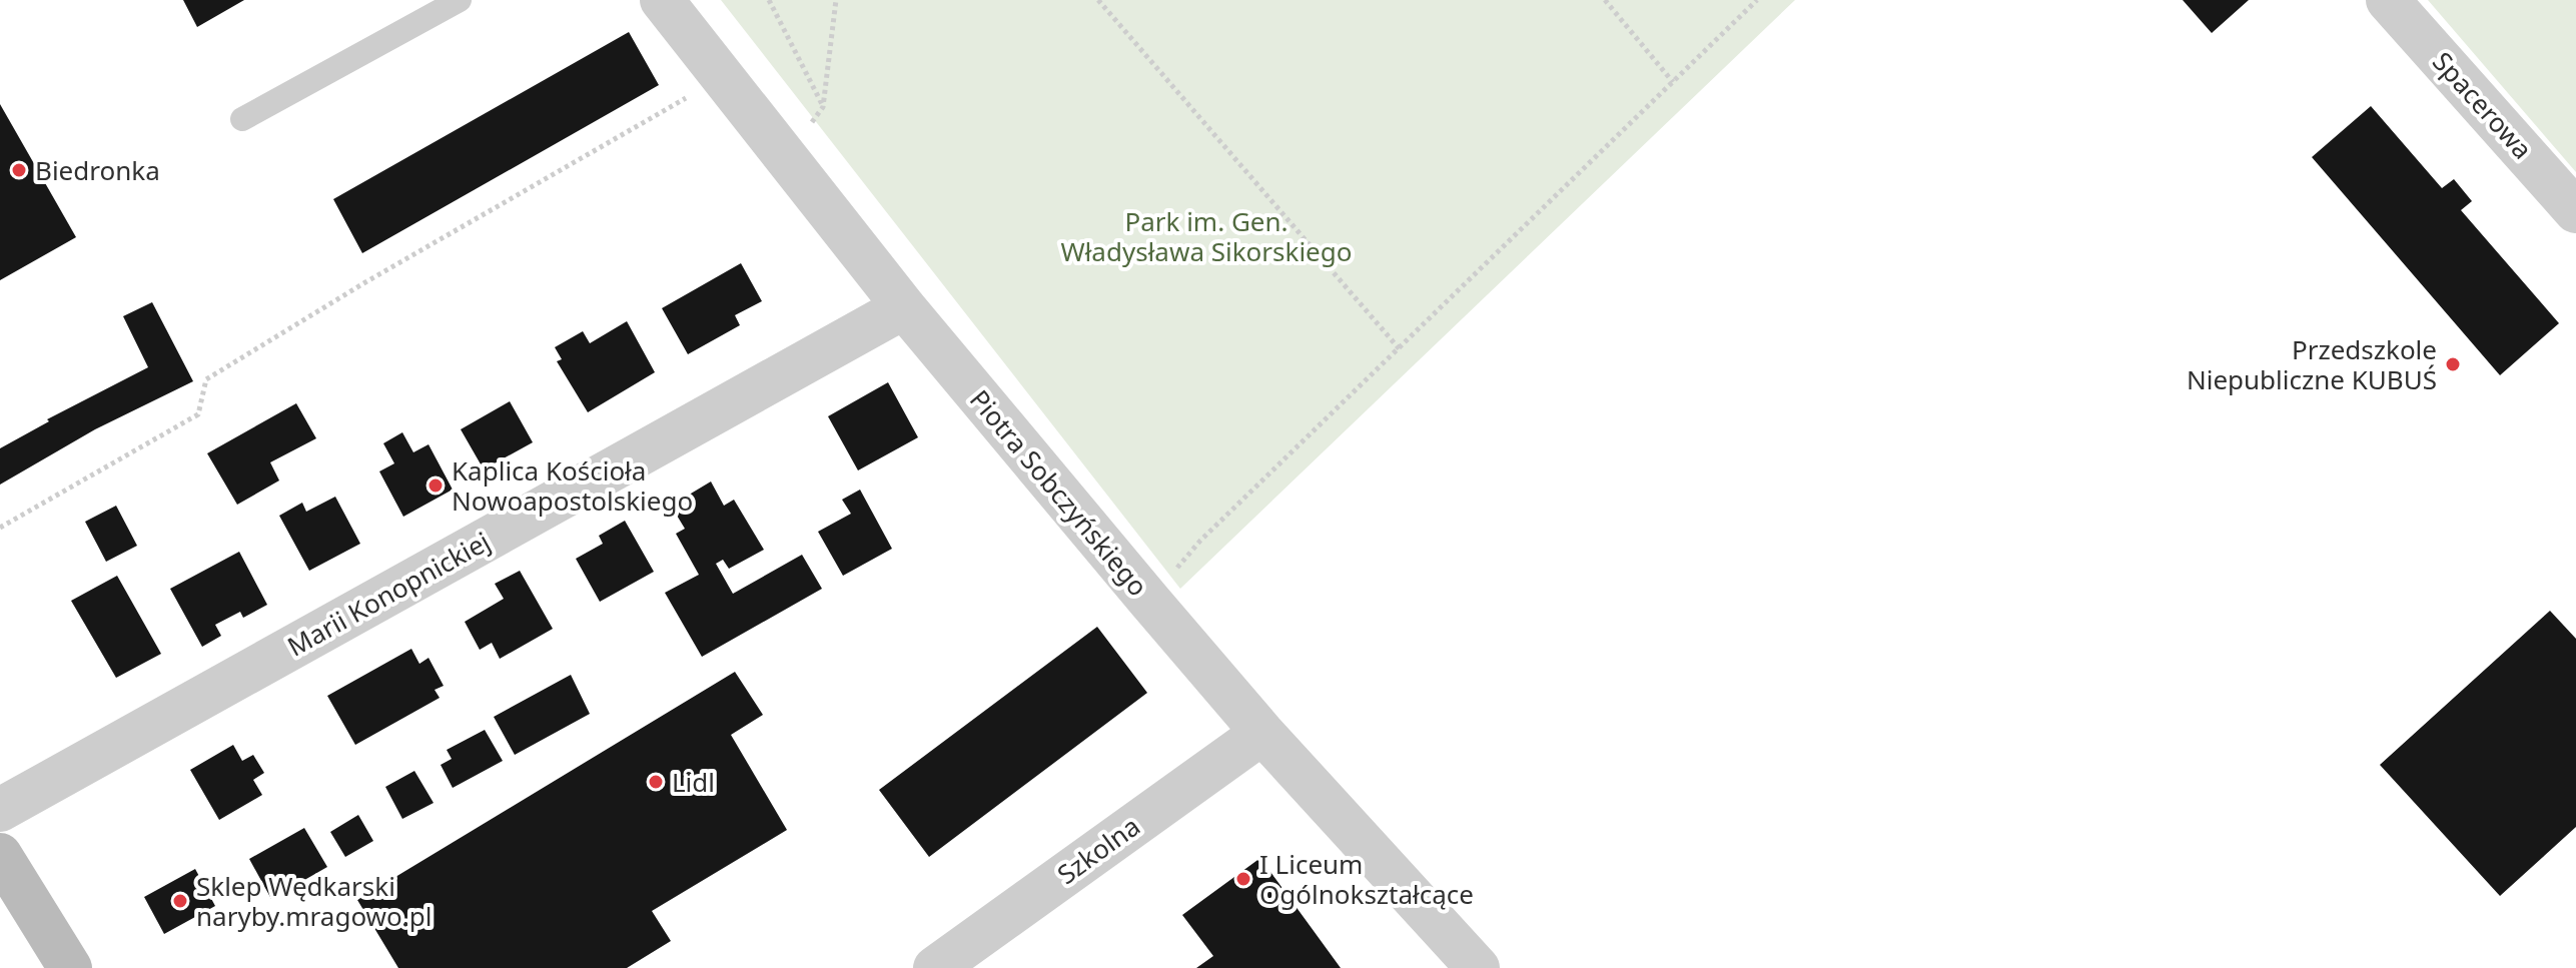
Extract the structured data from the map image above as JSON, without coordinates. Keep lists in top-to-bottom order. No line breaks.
{"streets":{"street":["Spacerowa","Piotra Sobczyńskiego","Marii Konopnickiej","Szkolna"]},"crossings":[["Piotra Sobczyńskiego","Marii Konopnickiej"],["Piotra Sobczyńskiego","Szkolna"]],"parks":["Park im. Gen. Władysława Sikorskiego"],"places":["Biedronka","Przedszkole Niepubliczne KUBUŚ","Kaplica Kościoła Nowoapostolskiego","Lidl","I Liceum Ogólnokształcące","Sklep Wędkarski naryby.mragowo.pl"]}
